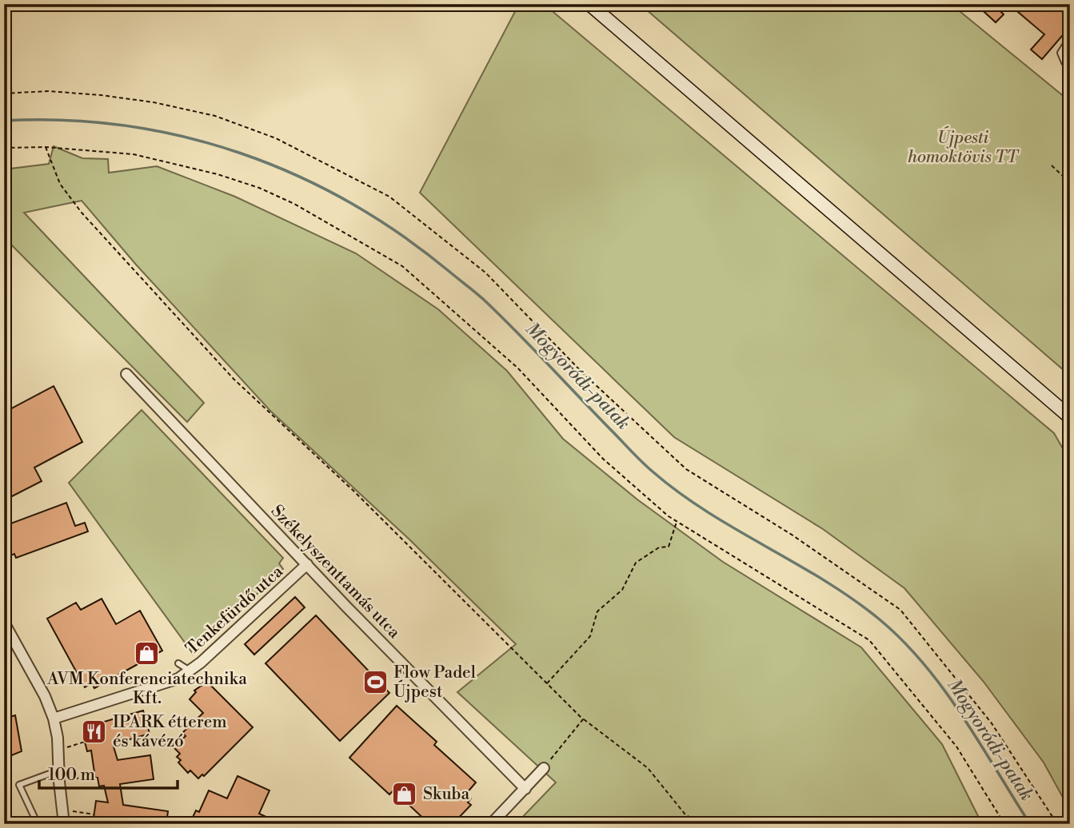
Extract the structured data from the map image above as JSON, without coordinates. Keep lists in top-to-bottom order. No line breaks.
{"streets":{"street":["Székelyszenttamás utca","Tenkefürdő utca"]},"crossings":[["Székelyszenttamás utca","Tenkefürdő utca"]],"water":["Mogyoródi-patak"],"parks":["Újpesti homoktövis TT"],"places":{"shop":["AVM Konferenciatechnika Kft.","Skuba"],"sports":["Flow Padel Újpest"],"restaurant":["IPARK étterem és kávézó"]},"scale_bar":"100 m"}
